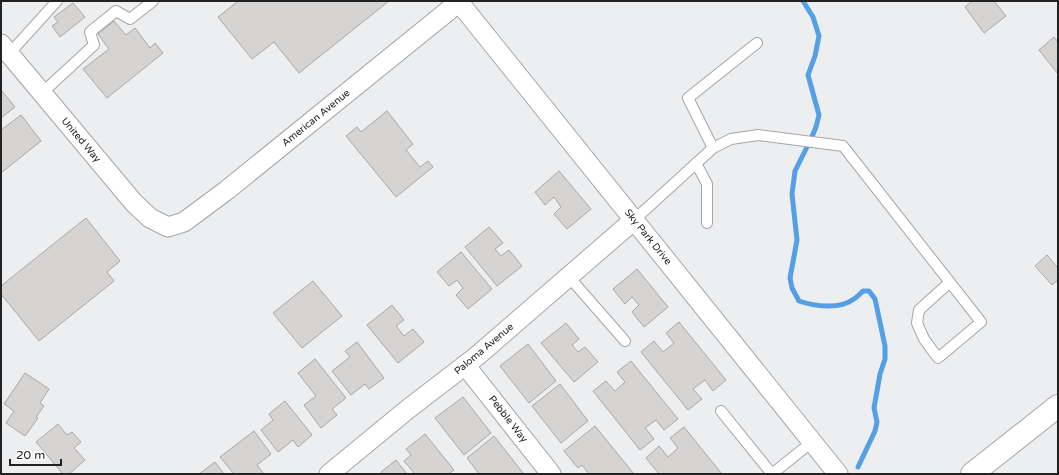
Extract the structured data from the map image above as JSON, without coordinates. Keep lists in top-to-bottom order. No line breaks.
{"streets":{"street":["American Avenue","United Way","Sky Park Drive","Paloma Avenue","Pebble Way"]},"crossings":[["American Avenue","United Way"],["American Avenue","Sky Park Drive"],["Sky Park Drive","Paloma Avenue"],["Paloma Avenue","Pebble Way"]],"scale_bar":"20 m"}
